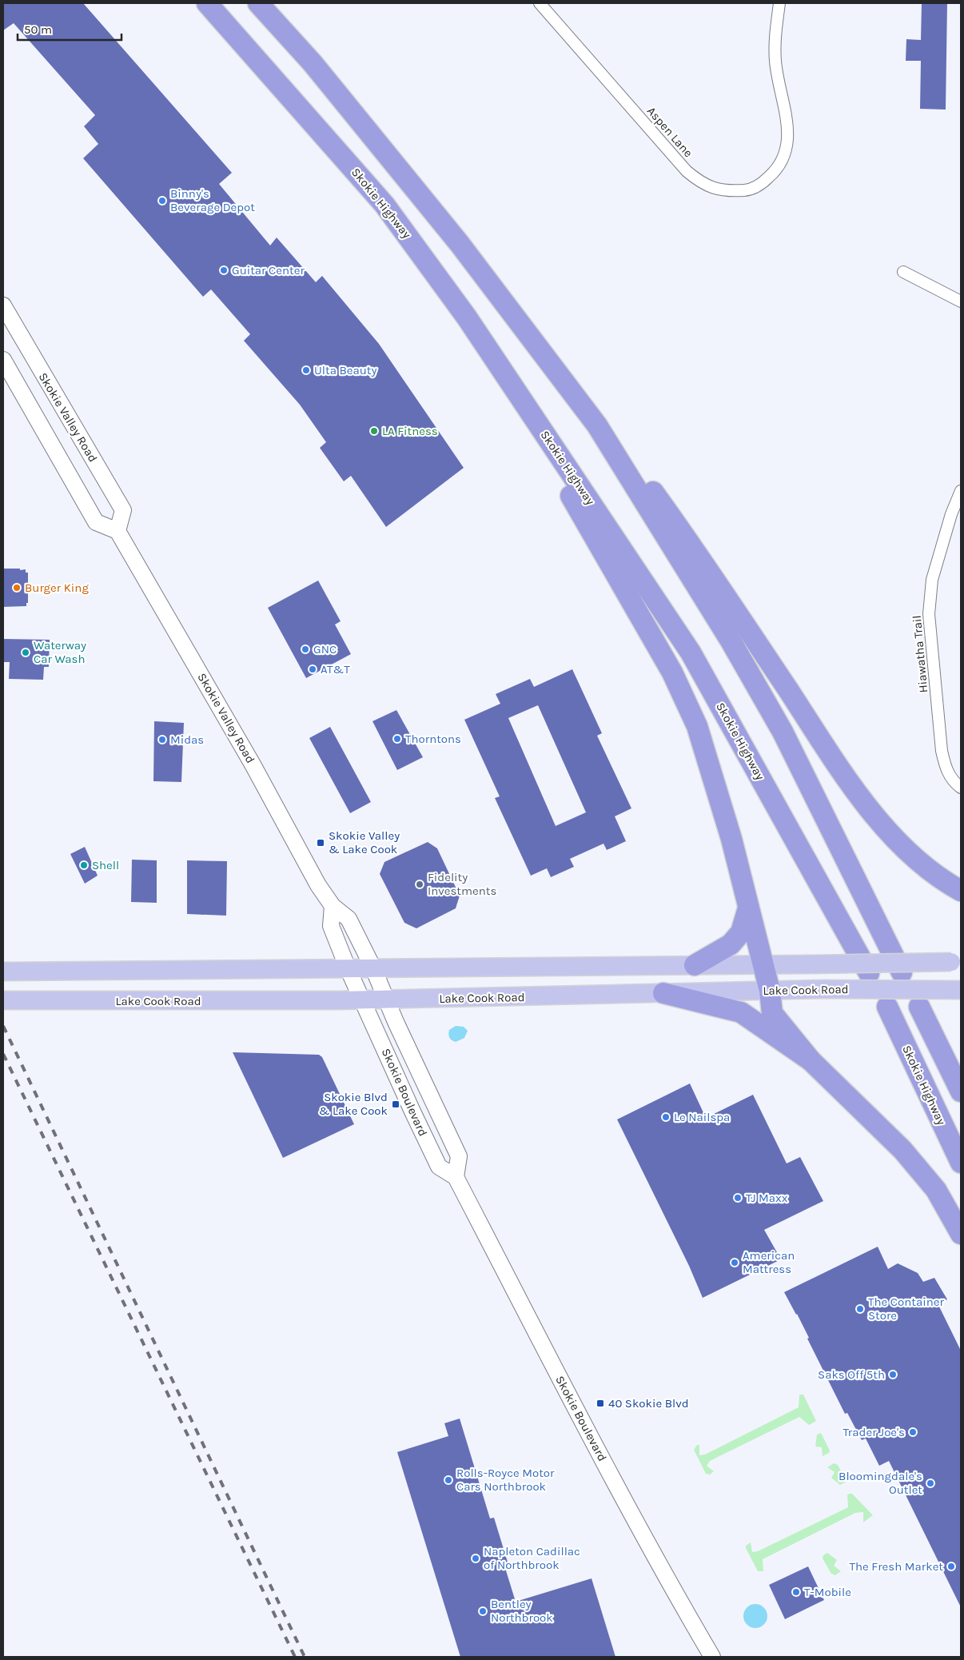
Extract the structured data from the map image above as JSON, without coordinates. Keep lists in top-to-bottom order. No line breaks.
{"streets":{"highway":["Skokie Highway"],"main road":["Skokie Valley Road","Lake Cook Road","Skokie Boulevard"],"street":["Aspen Lane","Hiawatha Trail"]},"crossings":[["Skokie Valley Road","Lake Cook Road"],["Skokie Valley Road","Skokie Boulevard"],["Lake Cook Road","Skokie Boulevard"]],"places":{"other":["Binny's Beverage Depot","Guitar Center","Ulta Beauty","LA Fitness","Burger King","GNC","Waterway Car Wash","AT&T","Thorntons","Midas","Shell","Fidelity Investments","Le Nailspa","TJ Maxx","American Mattress","The Container Store","Saks Off 5th","Trader Joe's","Rolls-Royce Motor Cars Northbrook","Bloomingdale's Outlet","Napleton Cadillac of Northbrook","The Fresh Market","T-Mobile","Bentley Northbrook"],"transit":["Skokie Valley & Lake Cook","Skokie Blvd & Lake Cook","40 Skokie Blvd"]},"scale_bar":"50 m"}
